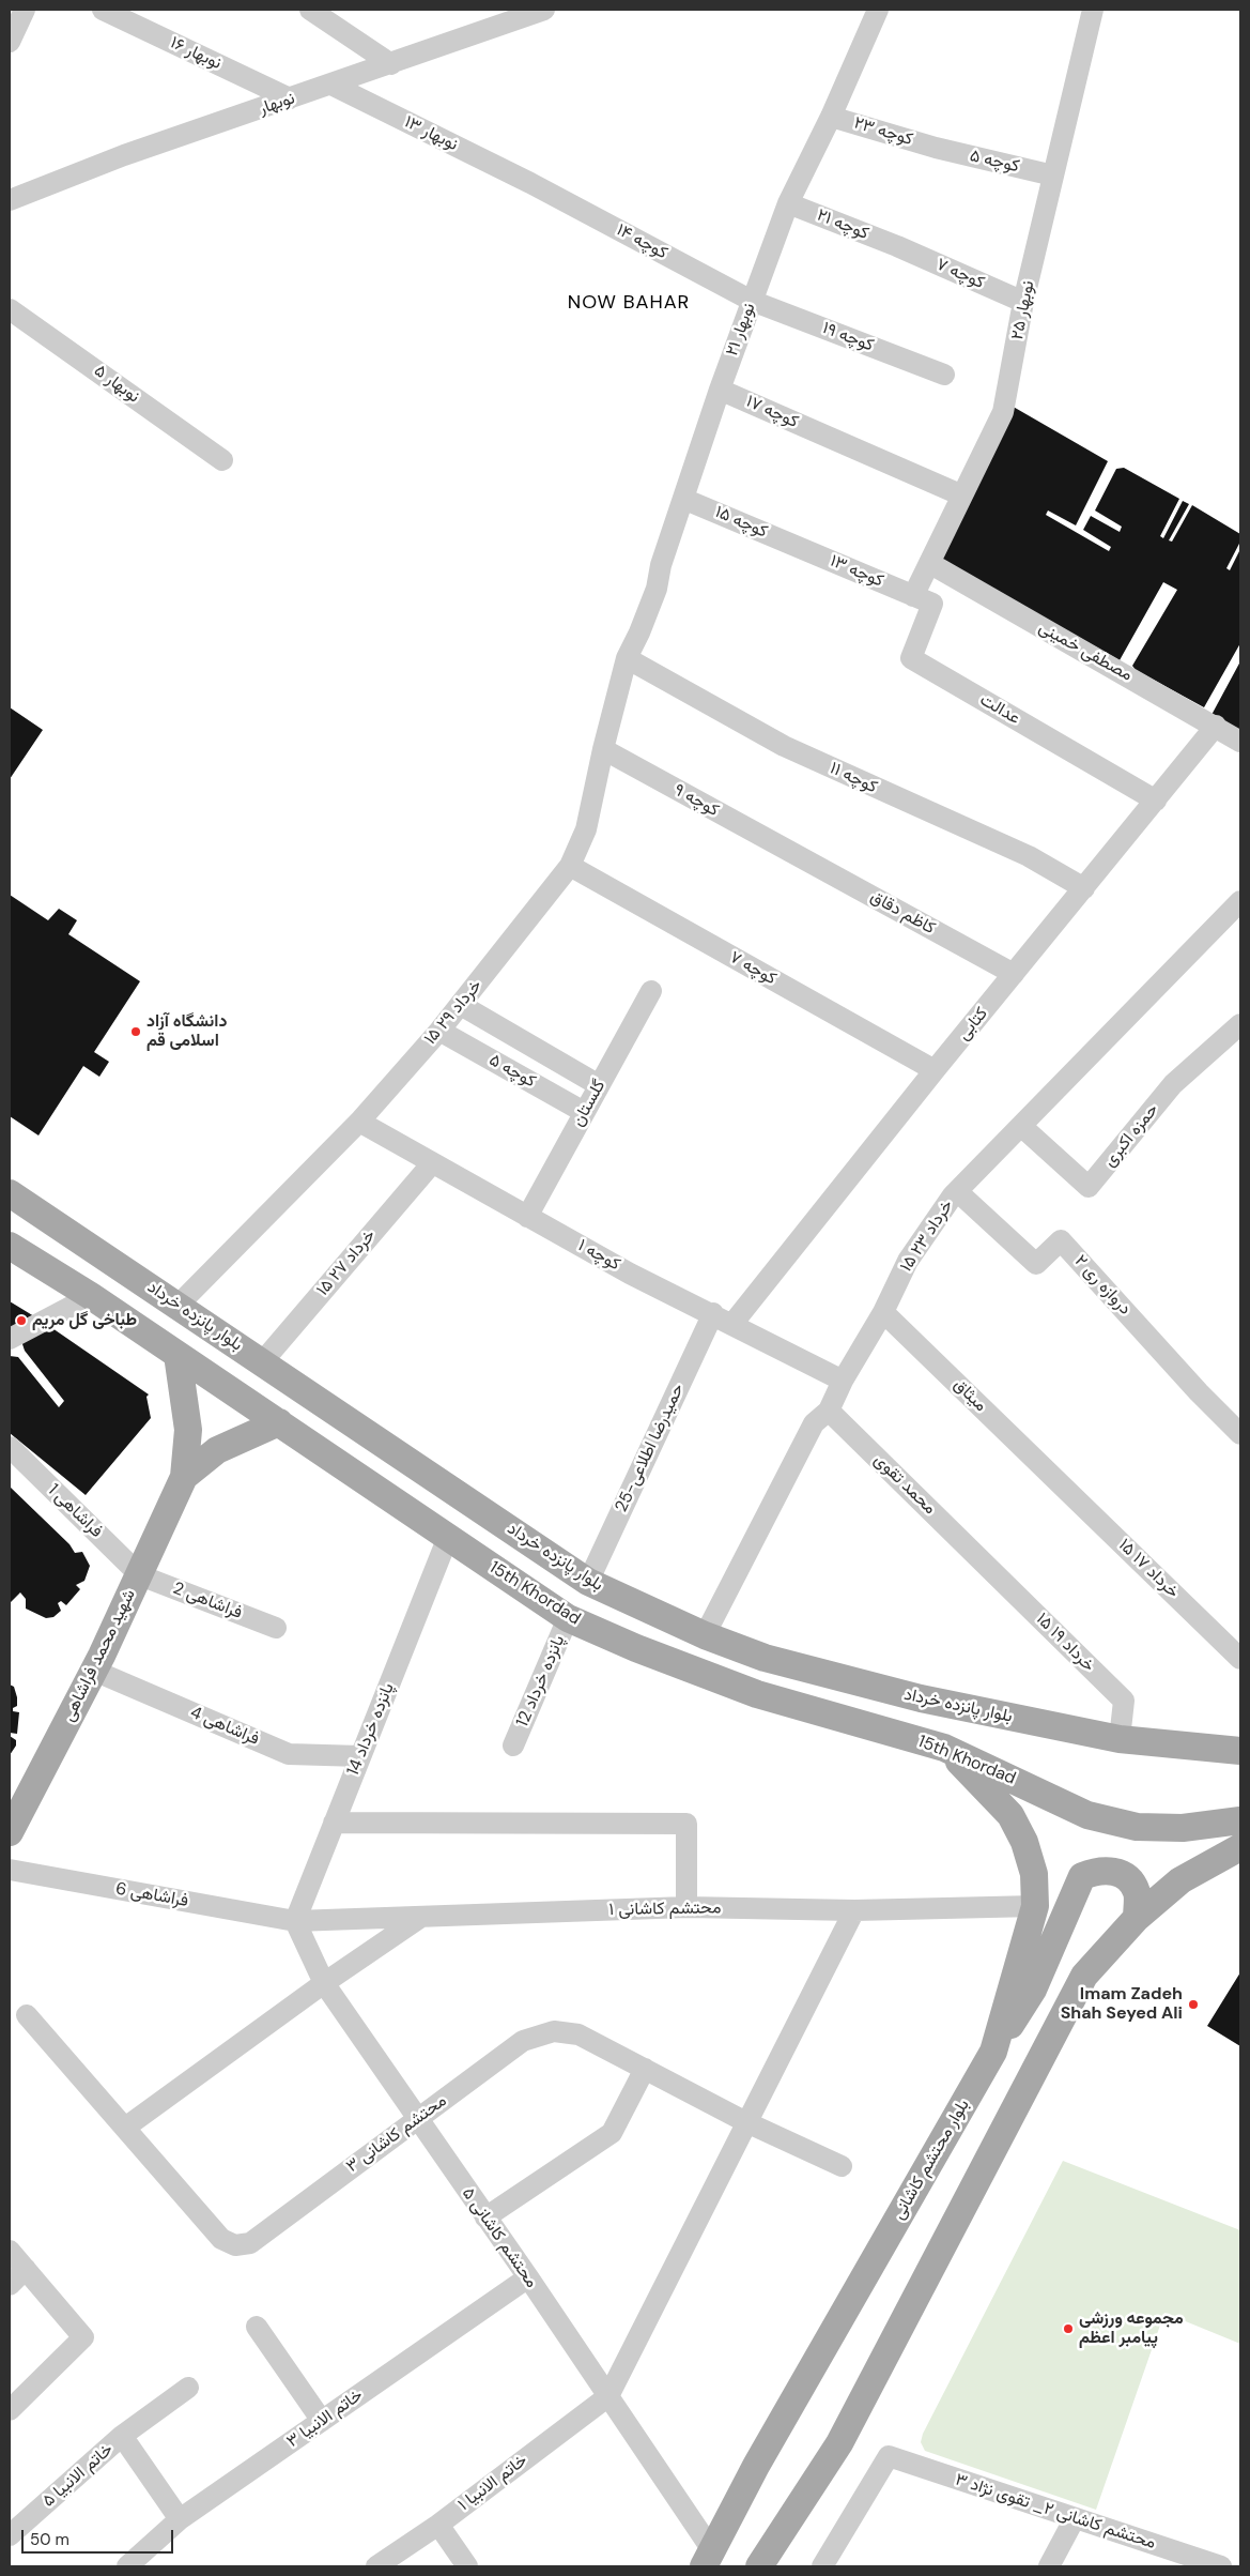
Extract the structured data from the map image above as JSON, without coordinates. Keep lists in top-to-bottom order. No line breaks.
{"streets":{"main road":["بلوار پانزده خرداد","15th Khordad","شهید محمد فراشاهی","بلوار محتشم کاشانی"],"street":["نوبهار ۱۶","نوبهار","کوچه ۲۳","نوبهار ۱۳","کوچه ۵","کوچه ۲۱","کوچه ۱۴","کوچه ۷","نوبهار ۲۵","نوبهار ۲۱","کوچه ۱۹","نوبهار ۵","کوچه ۱۷","کوچه ۱۵","کوچه ۱۳","مصطفی خمینی","عدالت","کوچه ۱۱","کوچه ۹","کاظم دقاق","۱۵ خرداد ۲۹","کتابی","گلستان","حمزه اکبری","۱۵ خرداد ۲۳","کوچه ۱","۱۵ خرداد ۲۷","دروازه ری ۲","میثاق","حمیدرضا اطلاعی-25","محمد تقوی","فراشاهی 1","۱۵ خرداد ۱۷","فراشاهی 2","۱۵ خرداد ۱۹","پانزده خرداد 12","فراشاهی 4","پانزده خرداد 14","فراشاهی 6","محتشم کاشانی ۱","محتشم کاشانی ۳","محتشم کاشانی ۵","خاتم الانبیا ۳","خاتم الانبیا ۵","خاتم الانبیا ۱","محتشم کاشانی ۲_ تقوی نژاد ۳"]},"crossings":[["نوبهار ۱۶","نوبهار"],["نوبهار","نوبهار ۱۳"],["کوچه ۲۳","کوچه ۵"],["کوچه ۲۳","نوبهار ۲۱"],["نوبهار ۱۳","کوچه ۱۴"],["کوچه ۵","نوبهار ۲۵"],["کوچه ۵","۱۵ خرداد ۲۹"],["کوچه ۵","گلستان"],["کوچه ۲۱","کوچه ۷"],["کوچه ۲۱","نوبهار ۲۱"],["کوچه ۱۴","نوبهار ۲۱"],["کوچه ۱۴","کوچه ۱۹"],["کوچه ۷","نوبهار ۲۵"],["کوچه ۷","۱۵ خرداد ۲۹"],["کوچه ۷","کتابی"],["نوبهار ۲۵","کوچه ۱۷"],["نوبهار ۲۵","کوچه ۱۳"],["نوبهار ۲۵","مصطفی خمینی"],["نوبهار ۲۵","عدالت"],["نوبهار ۲۱","کوچه ۱۹"],["نوبهار ۲۱","کوچه ۱۷"],["نوبهار ۲۱","کوچه ۱۵"],["نوبهار ۲۱","کوچه ۱۱"],["نوبهار ۲۱","۱۵ خرداد ۲۹"],["کوچه ۱۵","کوچه ۱۳"],["کوچه ۱۳","عدالت"],["مصطفی خمینی","کتابی"],["عدالت","کتابی"],["کوچه ۱۱","۱۵ خرداد ۲۹"],["کوچه ۱۱","کتابی"],["کوچه ۹","کاظم دقاق"],["کوچه ۹","۱۵ خرداد ۲۹"],["کاظم دقاق","کتابی"],["۱۵ خرداد ۲۹","کوچه ۱"],["۱۵ خرداد ۲۹","بلوار پانزده خرداد"],["کتابی","کوچه ۱"],["گلستان","کوچه ۱"],["حمزه اکبری","۱۵ خرداد ۲۳"],["۱۵ خرداد ۲۳","کوچه ۱"],["۱۵ خرداد ۲۳","دروازه ری ۲"],["۱۵ خرداد ۲۳","بلوار پانزده خرداد"],["۱۵ خرداد ۲۳","میثاق"],["۱۵ خرداد ۲۳","محمد تقوی"],["کوچه ۱","۱۵ خرداد ۲۷"],["کوچه ۱","حمیدرضا اطلاعی-25"],["۱۵ خرداد ۲۷","بلوار پانزده خرداد"],["بلوار پانزده خرداد","حمیدرضا اطلاعی-25"],["بلوار پانزده خرداد","۱۵ خرداد ۱۹"],["میثاق","۱۵ خرداد ۱۷"],["محمد تقوی","۱۵ خرداد ۱۹"],["فراشاهی 1","فراشاهی 2"],["فراشاهی 1","شهید محمد فراشاهی"],["15th Khordad","پانزده خرداد 12"],["15th Khordad","پانزده خرداد 14"],["15th Khordad","بلوار محتشم کاشانی"],["فراشاهی 2","شهید محمد فراشاهی"],["شهید محمد فراشاهی","فراشاهی 4"],["فراشاهی 4","پانزده خرداد 14"],["پانزده خرداد 14","فراشاهی 6"],["پانزده خرداد 14","محتشم کاشانی ۱"],["پانزده خرداد 14","محتشم کاشانی ۵"],["فراشاهی 6","محتشم کاشانی ۱"],["فراشاهی 6","محتشم کاشانی ۵"],["محتشم کاشانی ۱","بلوار محتشم کاشانی"],["محتشم کاشانی ۱","محتشم کاشانی ۵"],["محتشم کاشانی ۳","محتشم کاشانی ۵"],["بلوار محتشم کاشانی","محتشم کاشانی ۵"],["محتشم کاشانی ۵","خاتم الانبیا ۳"],["محتشم کاشانی ۵","خاتم الانبیا ۱"]],"districts":["NOW BAHAR"],"places":["دانشگاه آزاد اسلامی قم","طباخی گل مریم","Imam Zadeh Shah Seyed Ali","مجموعه ورزشی پیامبر اعظم"],"scale_bar":"50 m"}
